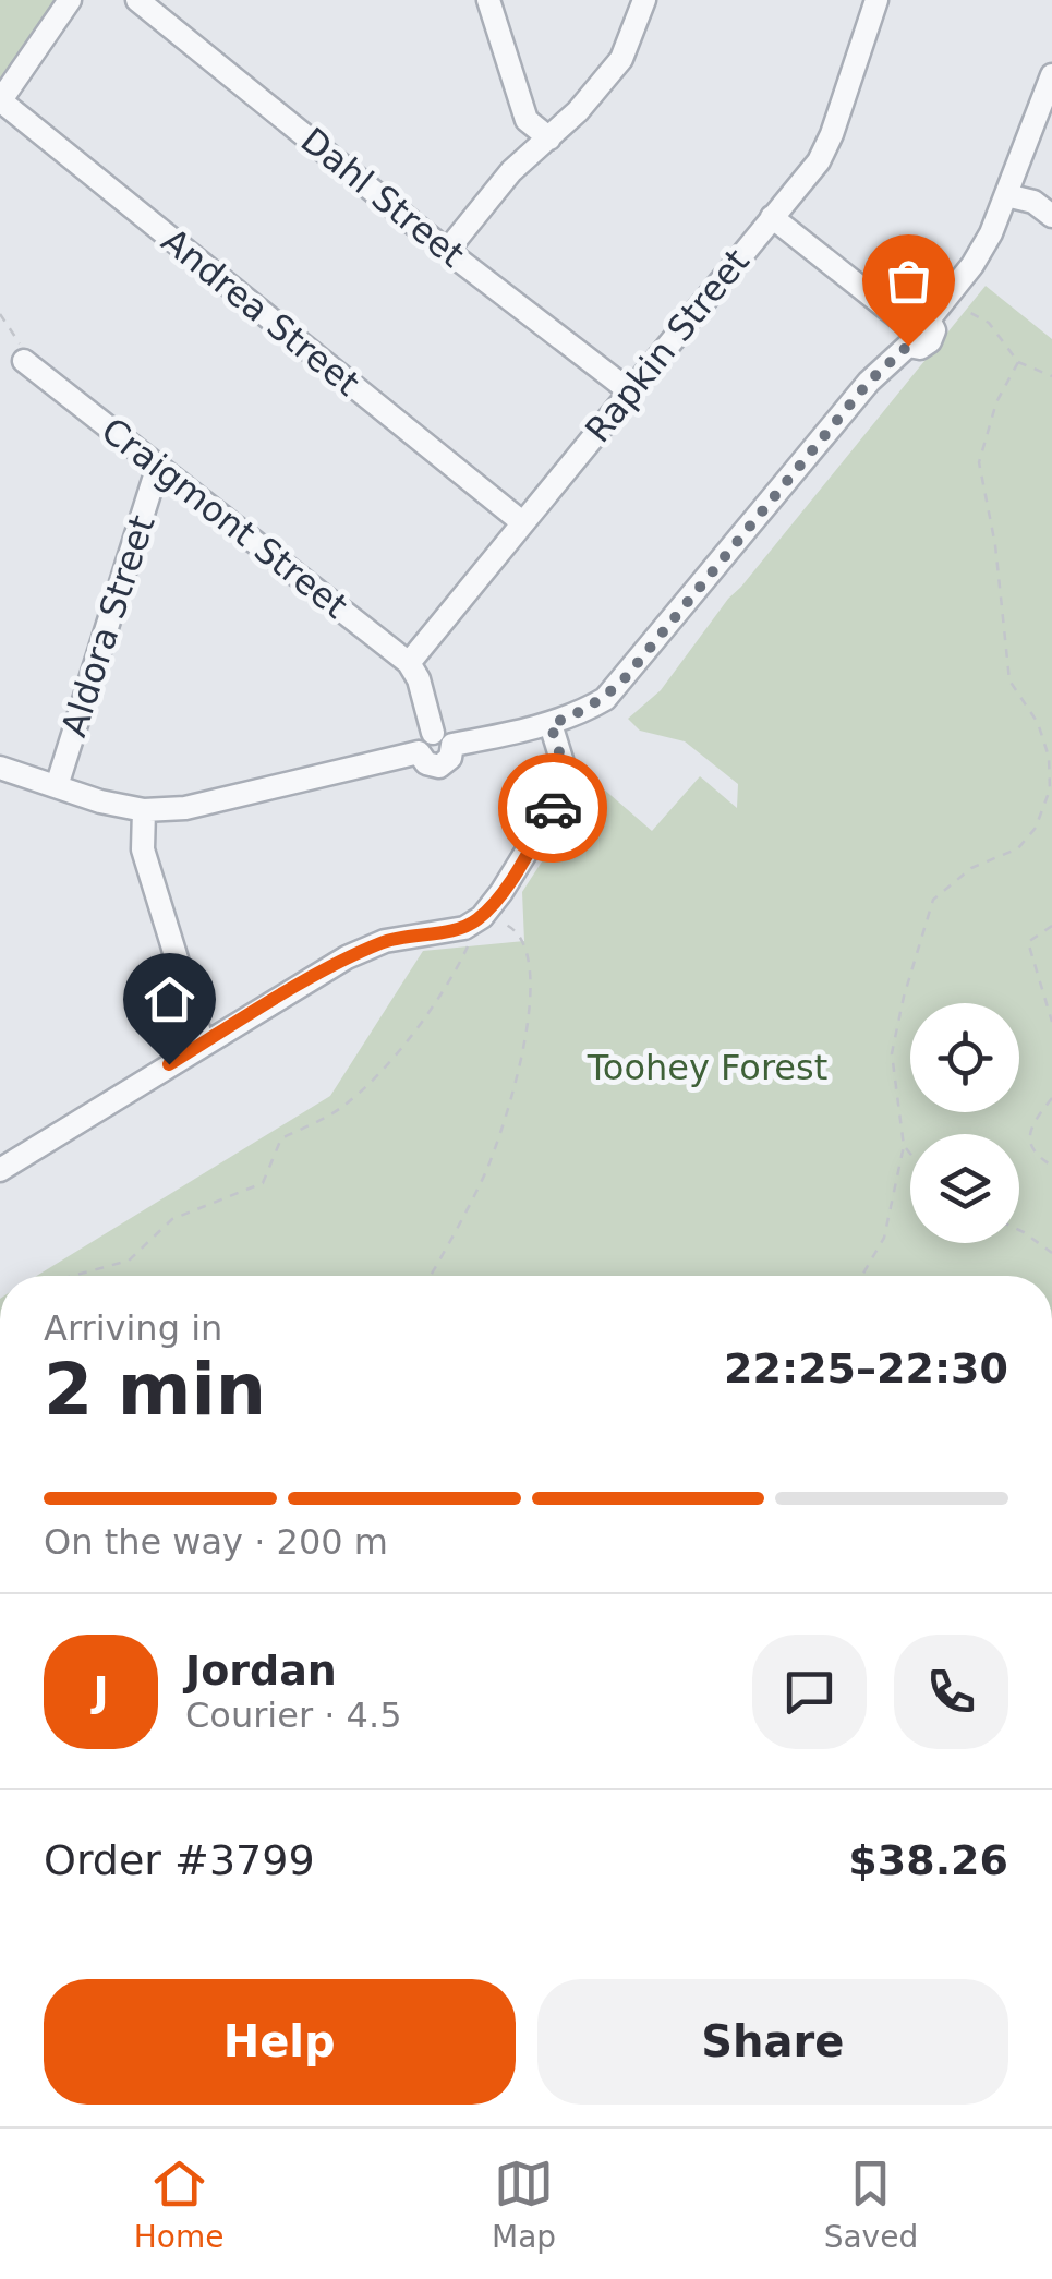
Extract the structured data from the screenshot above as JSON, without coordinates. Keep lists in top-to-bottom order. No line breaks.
{"streets":{"street":["Dahl Street","Andrea Street","Rapkin Street","Craigmont Street","Aldora Street"]},"crossings":[["Dahl Street","Rapkin Street"],["Andrea Street","Rapkin Street"],["Rapkin Street","Craigmont Street"],["Craigmont Street","Aldora Street"]],"parks":["Toohey Forest"],"page":{"heading":["2 min","Arriving in","22:25–22:30"],"panel":["Jordan","Courier · 4.5","Order #3799","$38.26"],"bar":"On the way · 200 m","round":"J","buttons":["Help","Share"],"tabs":["Home","Map","Saved"]}}
